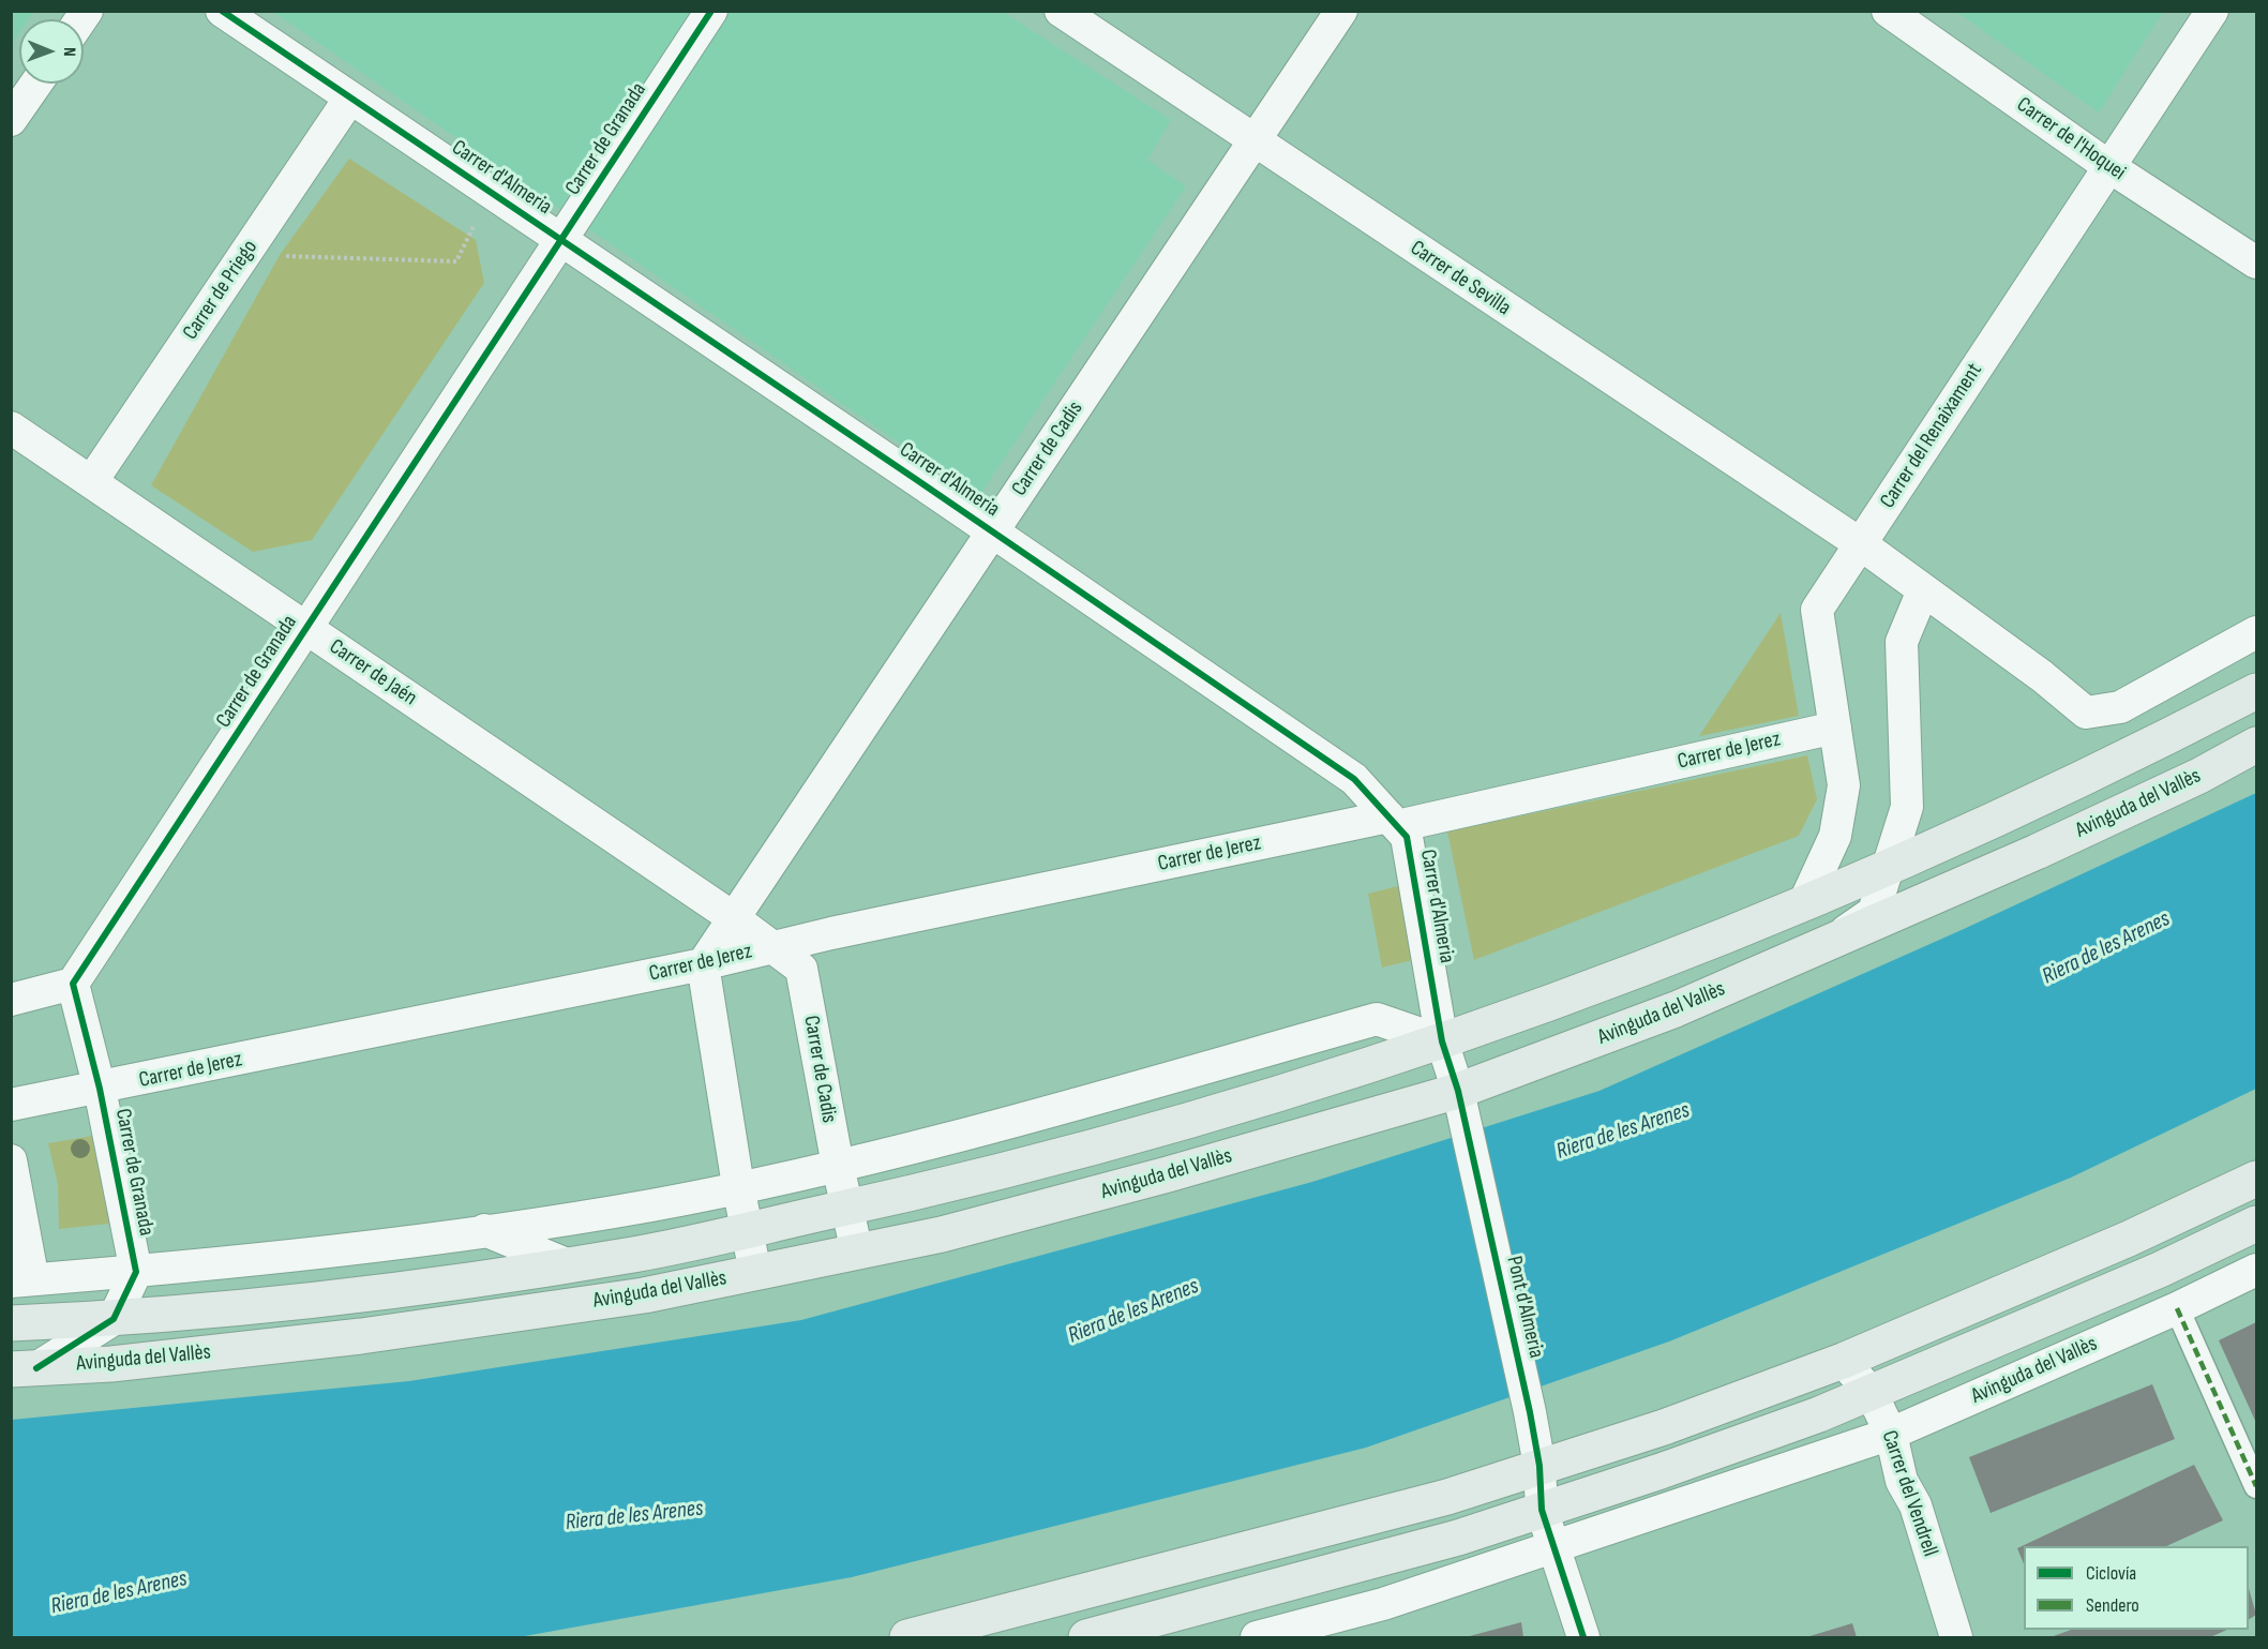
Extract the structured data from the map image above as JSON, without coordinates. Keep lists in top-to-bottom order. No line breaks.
{"streets":{"main road":["Avinguda del Vallès"],"street":["Carrer de Granada","Carrer de l'Hoquei","Carrer d'Almeria","Carrer de Sevilla","Carrer de Priego","Carrer del Renaixament","Carrer de Cadis","Carrer de Jaén","Carrer de Jerez","Pont d'Almeria","Carrer del Vendrell"]},"crossings":[["Carrer de Granada","Carrer d'Almeria"],["Carrer de Granada","Carrer de Jaén"],["Carrer de Granada","Carrer de Jerez"],["Carrer de l'Hoquei","Carrer del Renaixament"],["Carrer d'Almeria","Carrer de Priego"],["Carrer d'Almeria","Carrer de Cadis"],["Carrer d'Almeria","Carrer de Jerez"],["Carrer d'Almeria","Avinguda del Vallès"],["Carrer d'Almeria","Pont d'Almeria"],["Carrer de Sevilla","Carrer del Renaixament"],["Carrer de Sevilla","Carrer de Cadis"],["Carrer de Priego","Carrer de Jaén"],["Carrer del Renaixament","Carrer de Jerez"],["Carrer del Renaixament","Avinguda del Vallès"],["Carrer de Cadis","Carrer de Jaén"],["Carrer de Cadis","Carrer de Jerez"],["Carrer de Cadis","Avinguda del Vallès"],["Avinguda del Vallès","Pont d'Almeria"],["Avinguda del Vallès","Carrer del Vendrell"]],"water":["Riera de les Arenes"],"legend":["Ciclovía","Sendero"],"north":"right"}
